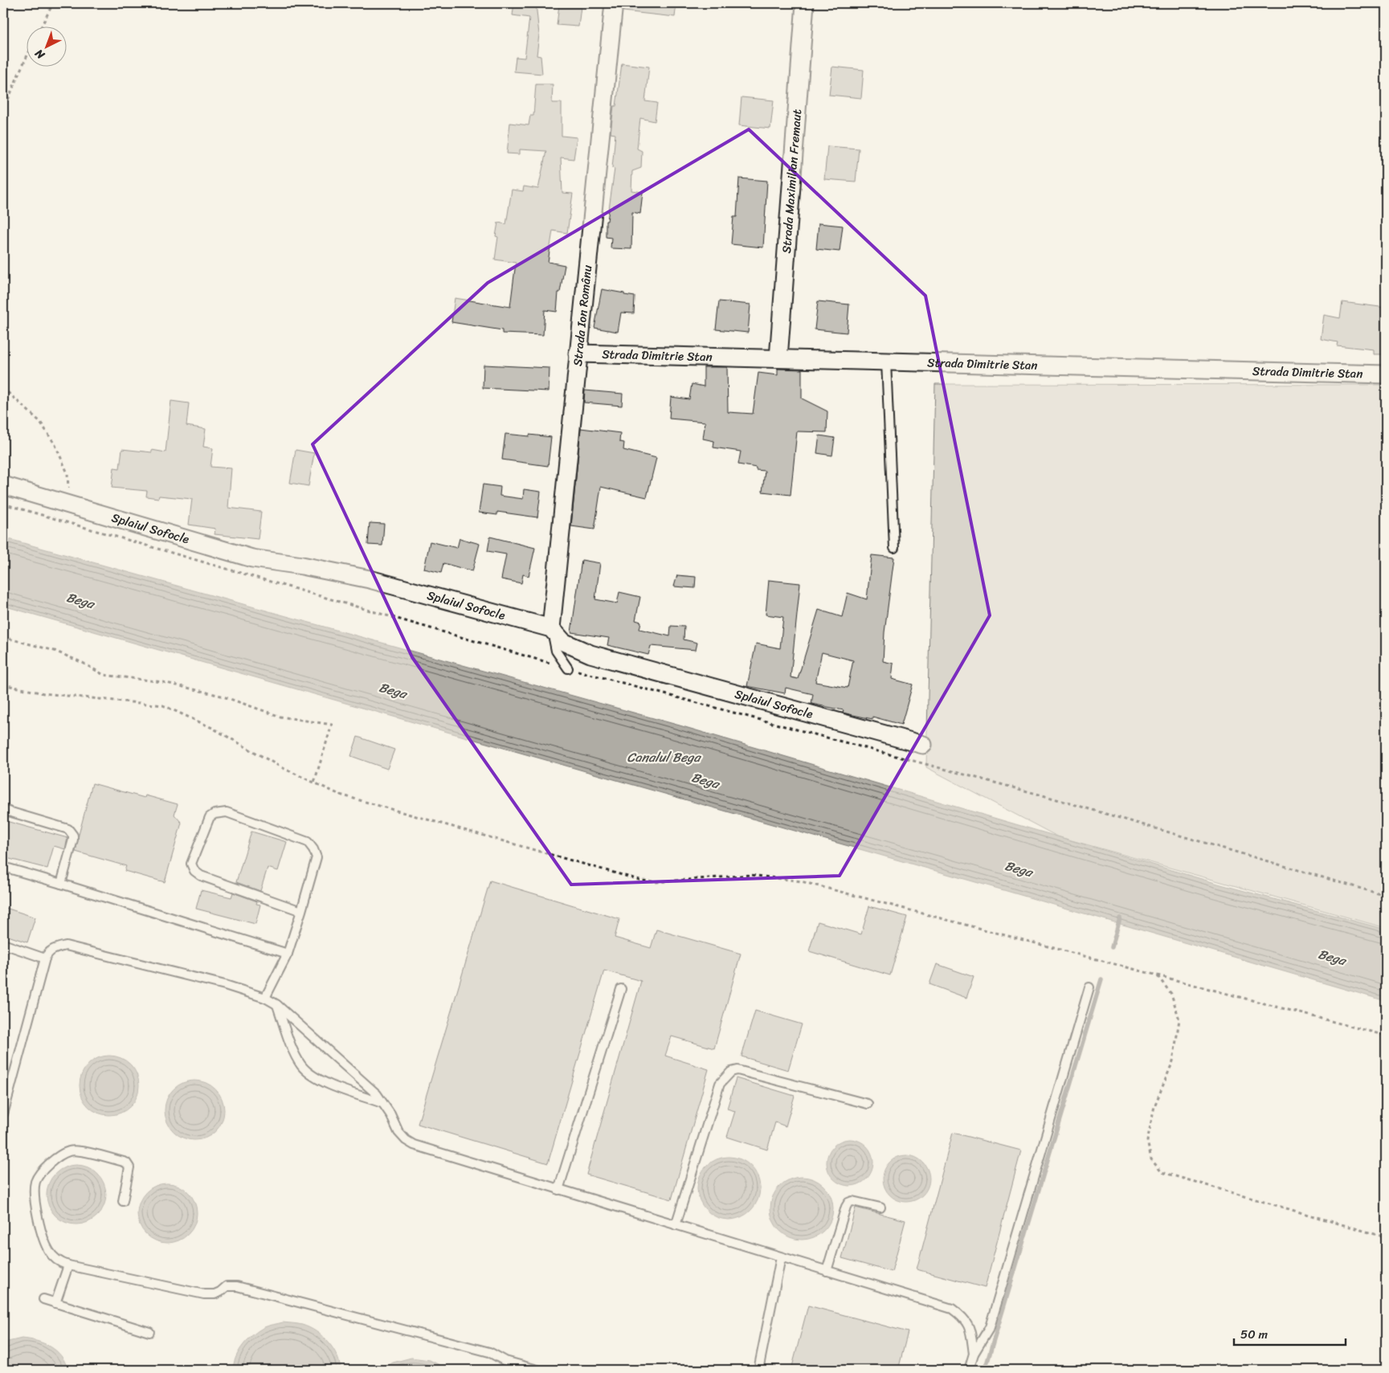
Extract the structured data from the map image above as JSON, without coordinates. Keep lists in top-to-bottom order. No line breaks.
{"streets":{"street":["Strada Maximilian Fremaut","Strada Ion Românu","Strada Dimitrie Stan","Splaiul Sofocle"]},"crossings":[["Strada Maximilian Fremaut","Strada Dimitrie Stan"],["Strada Ion Românu","Strada Dimitrie Stan"],["Strada Ion Românu","Splaiul Sofocle"]],"water":["Bega","Canalul Bega"],"scale_bar":"50 m","north":"bottom left"}
